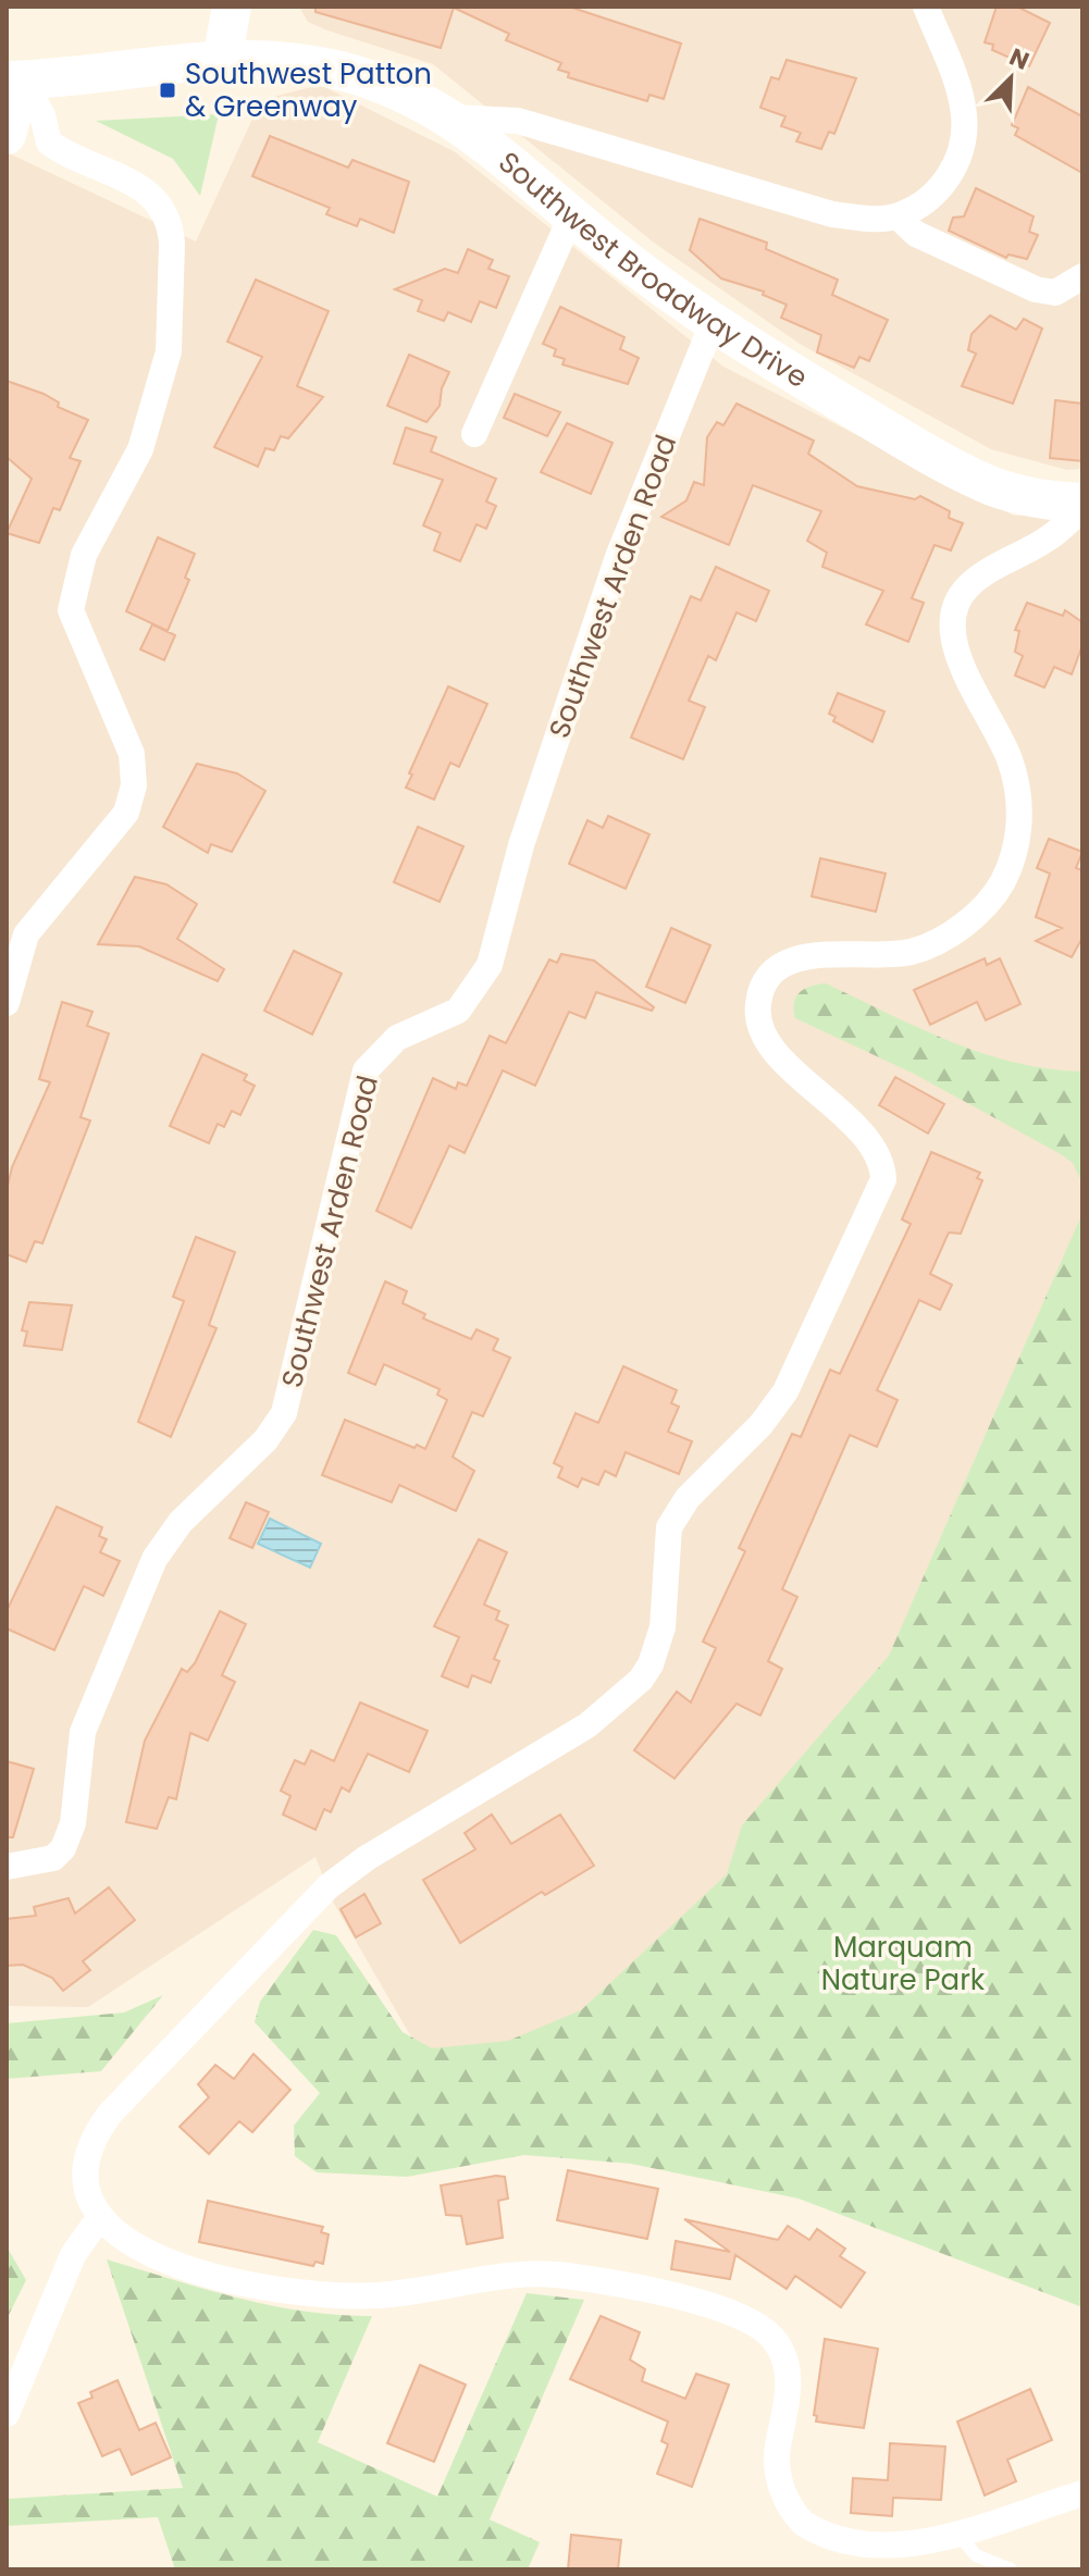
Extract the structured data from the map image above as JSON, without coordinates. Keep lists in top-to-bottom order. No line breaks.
{"streets":{"street":["Southwest Broadway Drive","Southwest Arden Road"]},"crossings":[["Southwest Broadway Drive","Southwest Arden Road"]],"parks":["Marquam Nature Park"],"places":{"transit":["Southwest Patton & Greenway"]},"north":"top right"}
